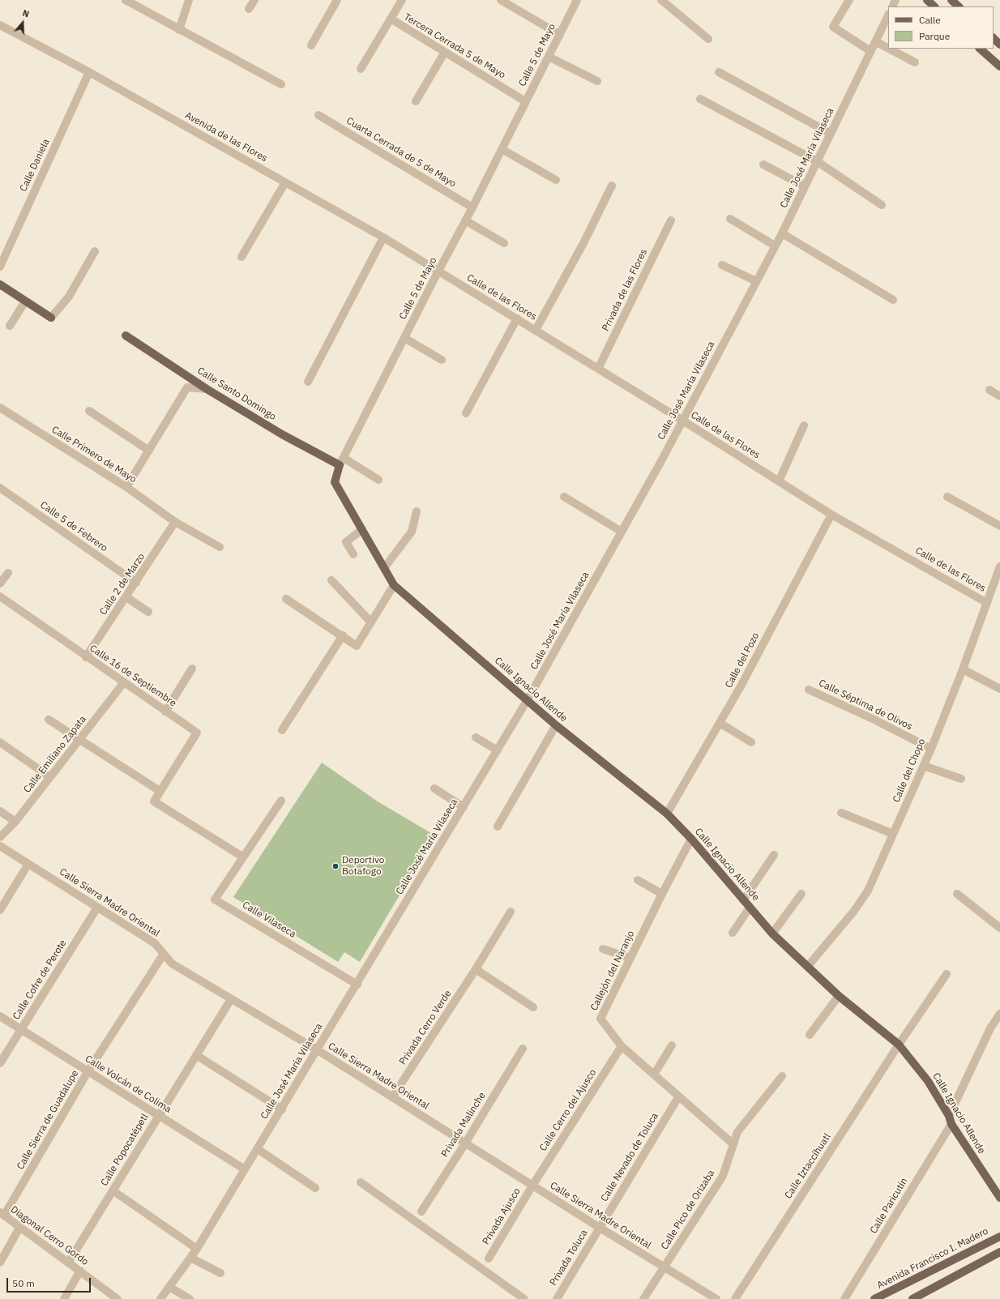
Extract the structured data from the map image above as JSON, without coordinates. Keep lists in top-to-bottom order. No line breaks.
{"streets":{"main road":["Calle 5 de Mayo","Calle Santo Domingo","Calle Ignacio Allende","Avenida Francisco I. Madero"],"street":["Tercera Cerrada 5 de Mayo","Avenida de las Flores","Cuarta Cerrada de 5 de Mayo","Calle José María Vilaseca","Calle Daniela","Privada de las Flores","Calle de las Flores","Calle Primero de Mayo","Calle 5 de Febrero","Calle 2 de Marzo","Calle del Pozo","Calle 16 de Septiembre","Calle Séptima de Olivos","Calle Emiliano Zapata","Calle del Chopo","Calle Sierra Madre Oriental","Calle Vilaseca","Callejón del Naranjo","Calle Cofre de Perote","Privada Cerro Verde","Calle Volcán de Colima","Calle Cerro del Ajusco","Calle Sierra de Guadalupe","Privada Malinche","Calle Popocatépetl","Calle Nevado de Toluca","Calle Iztaccíhuatl","Calle Paricutín","Calle Pico de Orizaba","Privada Ajusco","Diagonal Cerro Gordo","Privada Toluca"]},"crossings":[["Tercera Cerrada 5 de Mayo","Calle 5 de Mayo"],["Calle 5 de Mayo","Avenida de las Flores"],["Calle 5 de Mayo","Cuarta Cerrada de 5 de Mayo"],["Calle 5 de Mayo","Calle de las Flores"],["Calle 5 de Mayo","Calle Santo Domingo"],["Calle 5 de Mayo","Calle Ignacio Allende"],["Avenida de las Flores","Calle Daniela"],["Avenida de las Flores","Calle de las Flores"],["Calle José María Vilaseca","Calle de las Flores"],["Calle José María Vilaseca","Calle Ignacio Allende"],["Calle José María Vilaseca","Calle Sierra Madre Oriental"],["Calle José María Vilaseca","Calle Vilaseca"],["Calle José María Vilaseca","Calle Volcán de Colima"],["Privada de las Flores","Calle de las Flores"],["Calle de las Flores","Calle del Pozo"],["Calle de las Flores","Calle del Chopo"],["Calle Primero de Mayo","Calle 2 de Marzo"],["Calle 5 de Febrero","Calle 2 de Marzo"],["Calle 2 de Marzo","Calle 16 de Septiembre"],["Calle del Pozo","Calle Ignacio Allende"],["Calle 16 de Septiembre","Calle Emiliano Zapata"],["Calle Ignacio Allende","Calle del Chopo"],["Calle Ignacio Allende","Callejón del Naranjo"],["Calle Ignacio Allende","Calle Iztaccíhuatl"],["Calle Ignacio Allende","Calle Paricutín"],["Calle Séptima de Olivos","Calle del Chopo"],["Calle Sierra Madre Oriental","Calle Cofre de Perote"],["Calle Sierra Madre Oriental","Privada Cerro Verde"],["Calle Sierra Madre Oriental","Calle Cerro del Ajusco"],["Calle Sierra Madre Oriental","Calle Sierra de Guadalupe"],["Calle Sierra Madre Oriental","Privada Malinche"],["Calle Sierra Madre Oriental","Calle Popocatépetl"],["Calle Sierra Madre Oriental","Calle Nevado de Toluca"],["Calle Sierra Madre Oriental","Calle Pico de Orizaba"],["Calle Sierra Madre Oriental","Privada Ajusco"],["Calle Sierra Madre Oriental","Privada Toluca"],["Callejón del Naranjo","Calle Cerro del Ajusco"],["Callejón del Naranjo","Calle Nevado de Toluca"],["Callejón del Naranjo","Calle Pico de Orizaba"],["Calle Cofre de Perote","Calle Volcán de Colima"],["Calle Volcán de Colima","Calle Sierra de Guadalupe"],["Calle Volcán de Colima","Calle Popocatépetl"],["Calle Cerro del Ajusco","Privada Ajusco"],["Calle Sierra de Guadalupe","Diagonal Cerro Gordo"],["Calle Popocatépetl","Diagonal Cerro Gordo"],["Calle Nevado de Toluca","Privada Toluca"]],"places":["Deportivo Botafogo"],"legend":["Calle","Parque"],"scale_bar":"50 m","north":"top"}
